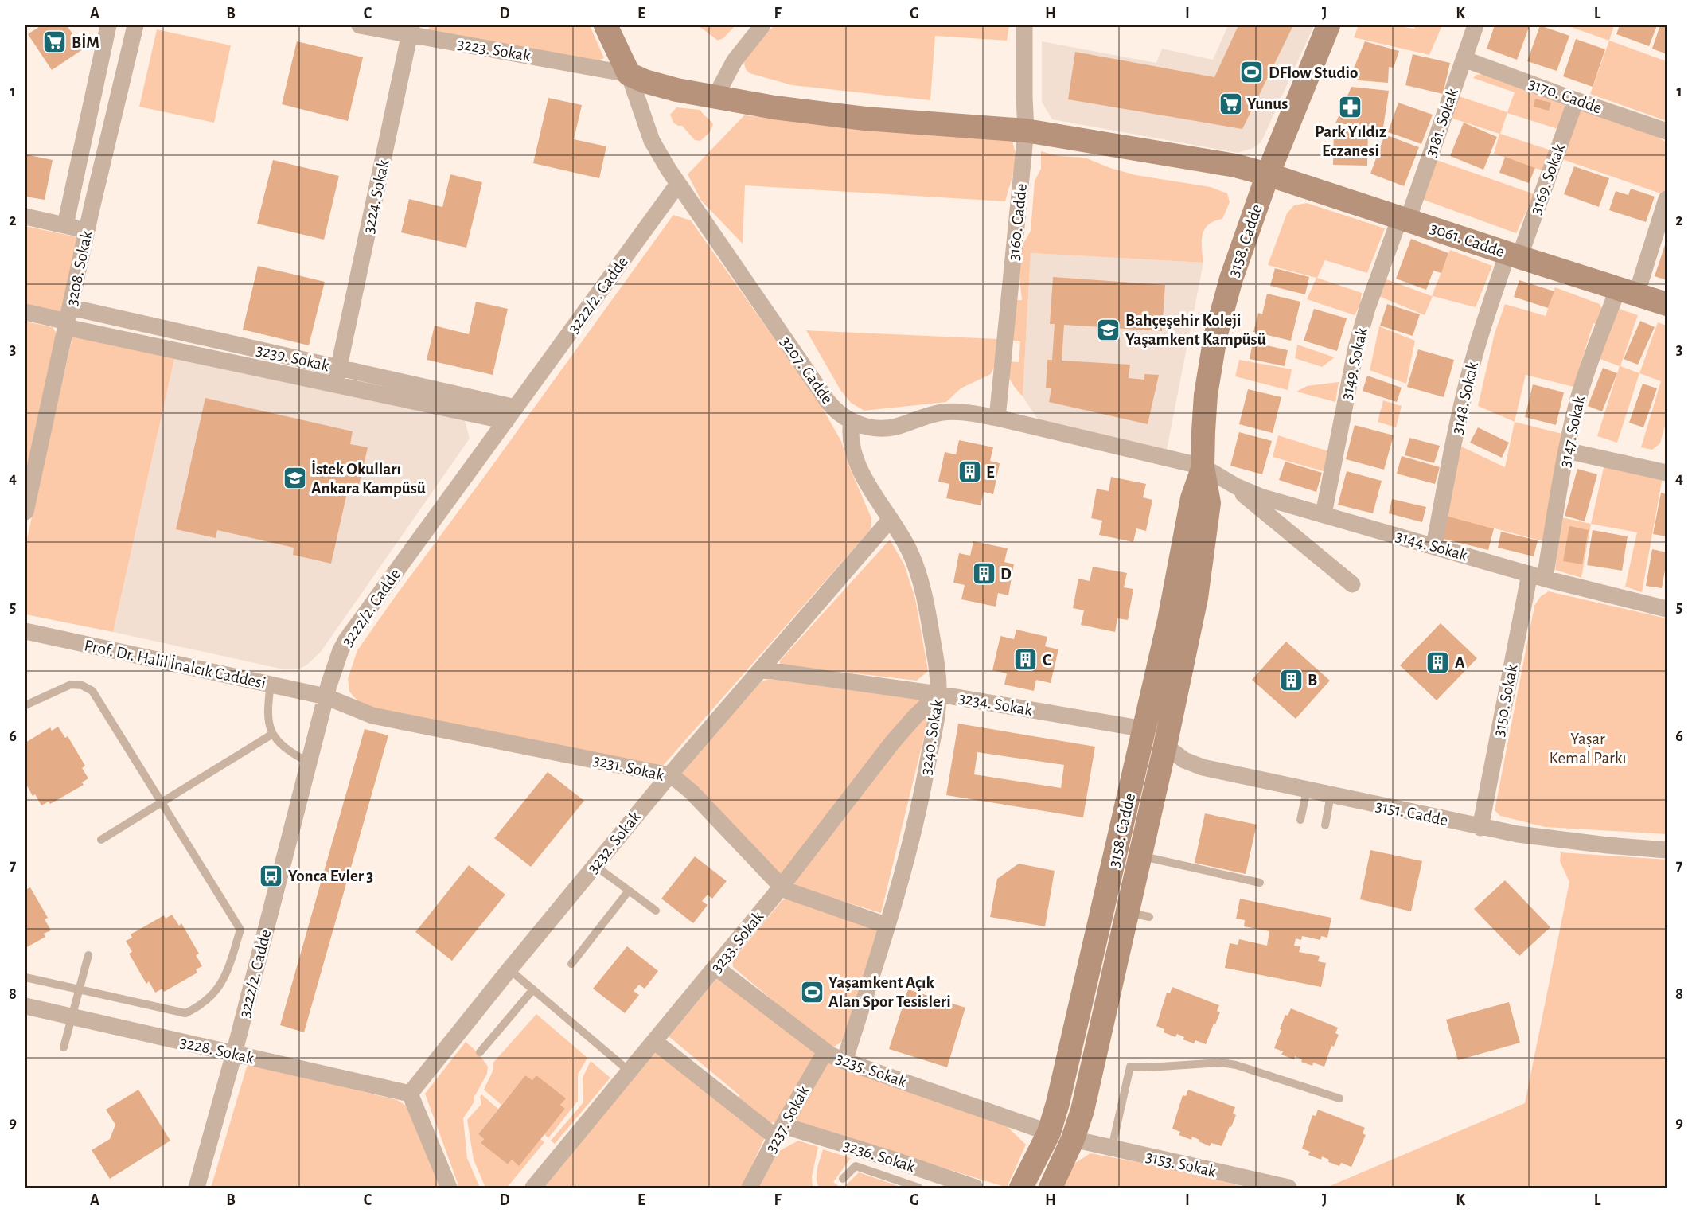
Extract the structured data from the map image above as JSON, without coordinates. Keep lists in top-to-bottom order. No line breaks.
{"streets":{"street":["3223. Sokak","3170. Cadde","3181. Sokak","3169. Sokak","3224. Sokak","3160. Cadde","3061. Cadde","3158. Cadde","3208. Sokak","3222/2. Cadde","3239. Sokak","3149. Sokak","3207. Cadde","3148. Sokak","3147. Sokak","3144. Sokak","Prof. Dr. Halil İnalcık Caddesi","3150. Sokak","3234. Sokak","3240. Sokak","3231. Sokak","3151. Cadde","3232. Sokak","3233. Sokak","3228. Sokak","3235. Sokak","3237. Sokak","3236. Sokak","3153. Sokak"]},"crossings":[["3223. Sokak","3224. Sokak"],["3223. Sokak","3061. Cadde"],["3223. Sokak","3207. Cadde"],["3170. Cadde","3181. Sokak"],["3170. Cadde","3169. Sokak"],["3181. Sokak","3061. Cadde"],["3181. Sokak","3149. Sokak"],["3169. Sokak","3061. Cadde"],["3169. Sokak","3148. Sokak"],["3224. Sokak","3239. Sokak"],["3160. Cadde","3061. Cadde"],["3160. Cadde","3207. Cadde"],["3061. Cadde","3158. Cadde"],["3061. Cadde","3149. Sokak"],["3061. Cadde","3207. Cadde"],["3061. Cadde","3148. Sokak"],["3061. Cadde","3147. Sokak"],["3158. Cadde","3207. Cadde"],["3158. Cadde","3144. Sokak"],["3158. Cadde","3234. Sokak"],["3158. Cadde","3151. Cadde"],["3158. Cadde","3235. Sokak"],["3158. Cadde","3153. Sokak"],["3208. Sokak","3239. Sokak"],["3222/2. Cadde","3239. Sokak"],["3222/2. Cadde","3207. Cadde"],["3222/2. Cadde","Prof. Dr. Halil İnalcık Caddesi"],["3222/2. Cadde","3231. Sokak"],["3222/2. Cadde","3228. Sokak"],["3149. Sokak","3144. Sokak"],["3207. Cadde","3144. Sokak"],["3207. Cadde","3240. Sokak"],["3148. Sokak","3144. Sokak"],["3147. Sokak","3144. Sokak"],["3147. Sokak","3150. Sokak"],["3144. Sokak","3150. Sokak"],["Prof. Dr. Halil İnalcık Caddesi","3231. Sokak"],["3150. Sokak","3151. Cadde"],["3234. Sokak","3240. Sokak"],["3234. Sokak","3232. Sokak"],["3234. Sokak","3233. Sokak"],["3240. Sokak","3231. Sokak"],["3240. Sokak","3232. Sokak"],["3240. Sokak","3233. Sokak"],["3240. Sokak","3235. Sokak"],["3231. Sokak","3232. Sokak"],["3231. Sokak","3233. Sokak"],["3232. Sokak","3228. Sokak"],["3233. Sokak","3235. Sokak"],["3233. Sokak","3236. Sokak"],["3235. Sokak","3237. Sokak"],["3237. Sokak","3236. Sokak"]],"parks":["Yaşar Kemal Parkı"],"places":{"supermarket":["BİM","Yunus"],"sports":["DFlow Studio","Yaşamkent Açık Alan Spor Tesisleri"],"pharmacy":["Park Yıldız Eczanesi"],"school or university":["Bahçeşehir Koleji Yaşamkent Kampüsü","İstek Okulları Ankara Kampüsü"],"building":["E","D","C","A","B"],"bus stop":["Yonca Evler 3"]},"grid":{"columns":["A","B","C","D","E","F","G","H","I","J","K","L"],"rows":["1","2","3","4","5","6","7","8","9"]}}
